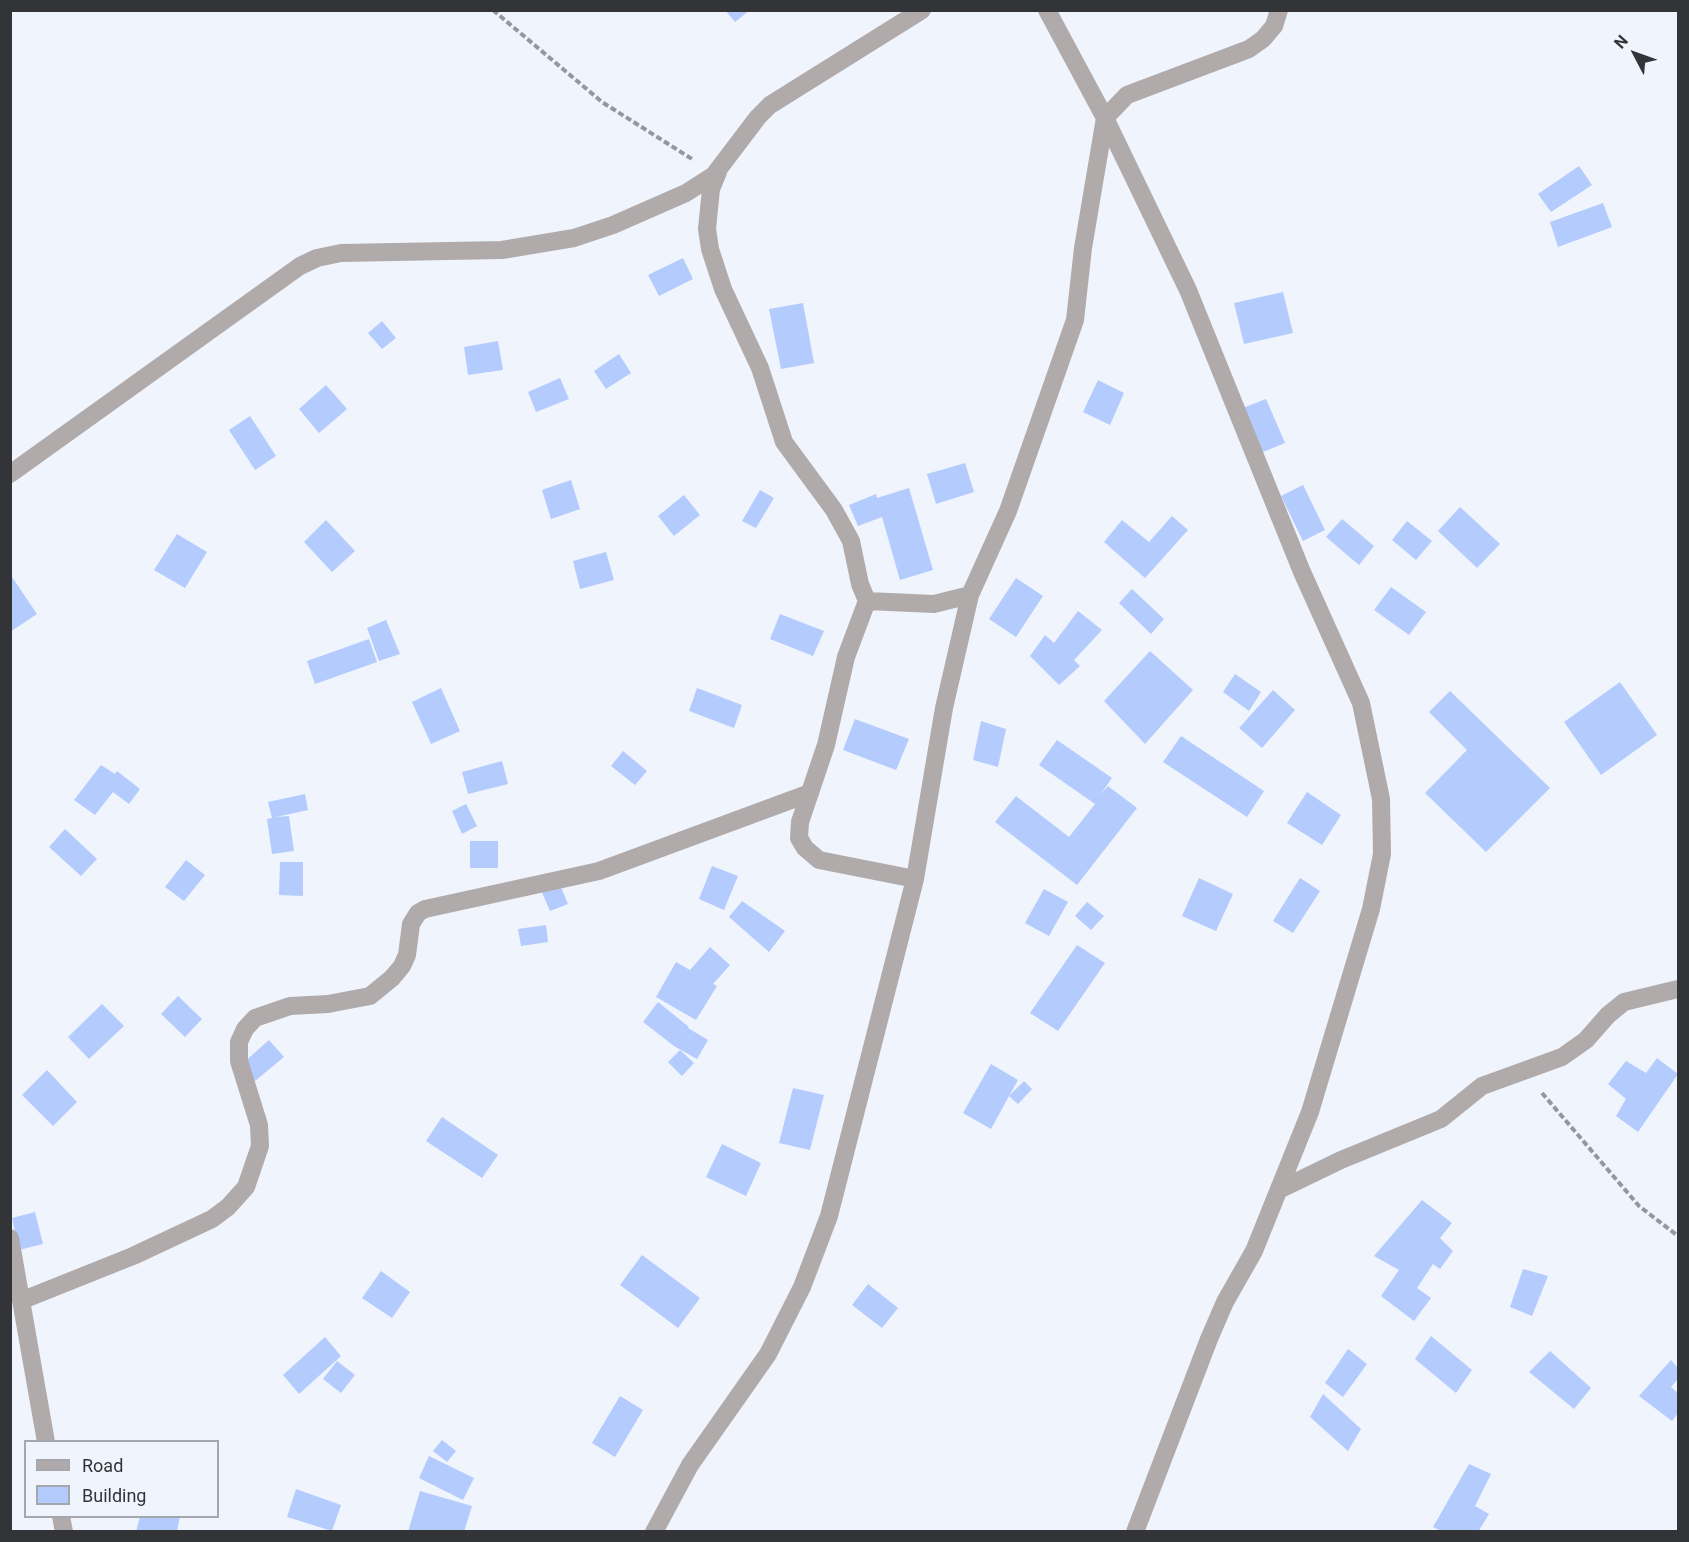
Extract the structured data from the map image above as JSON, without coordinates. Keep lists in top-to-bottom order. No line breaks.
{"legend":["Road","Building"],"north":"top left"}
